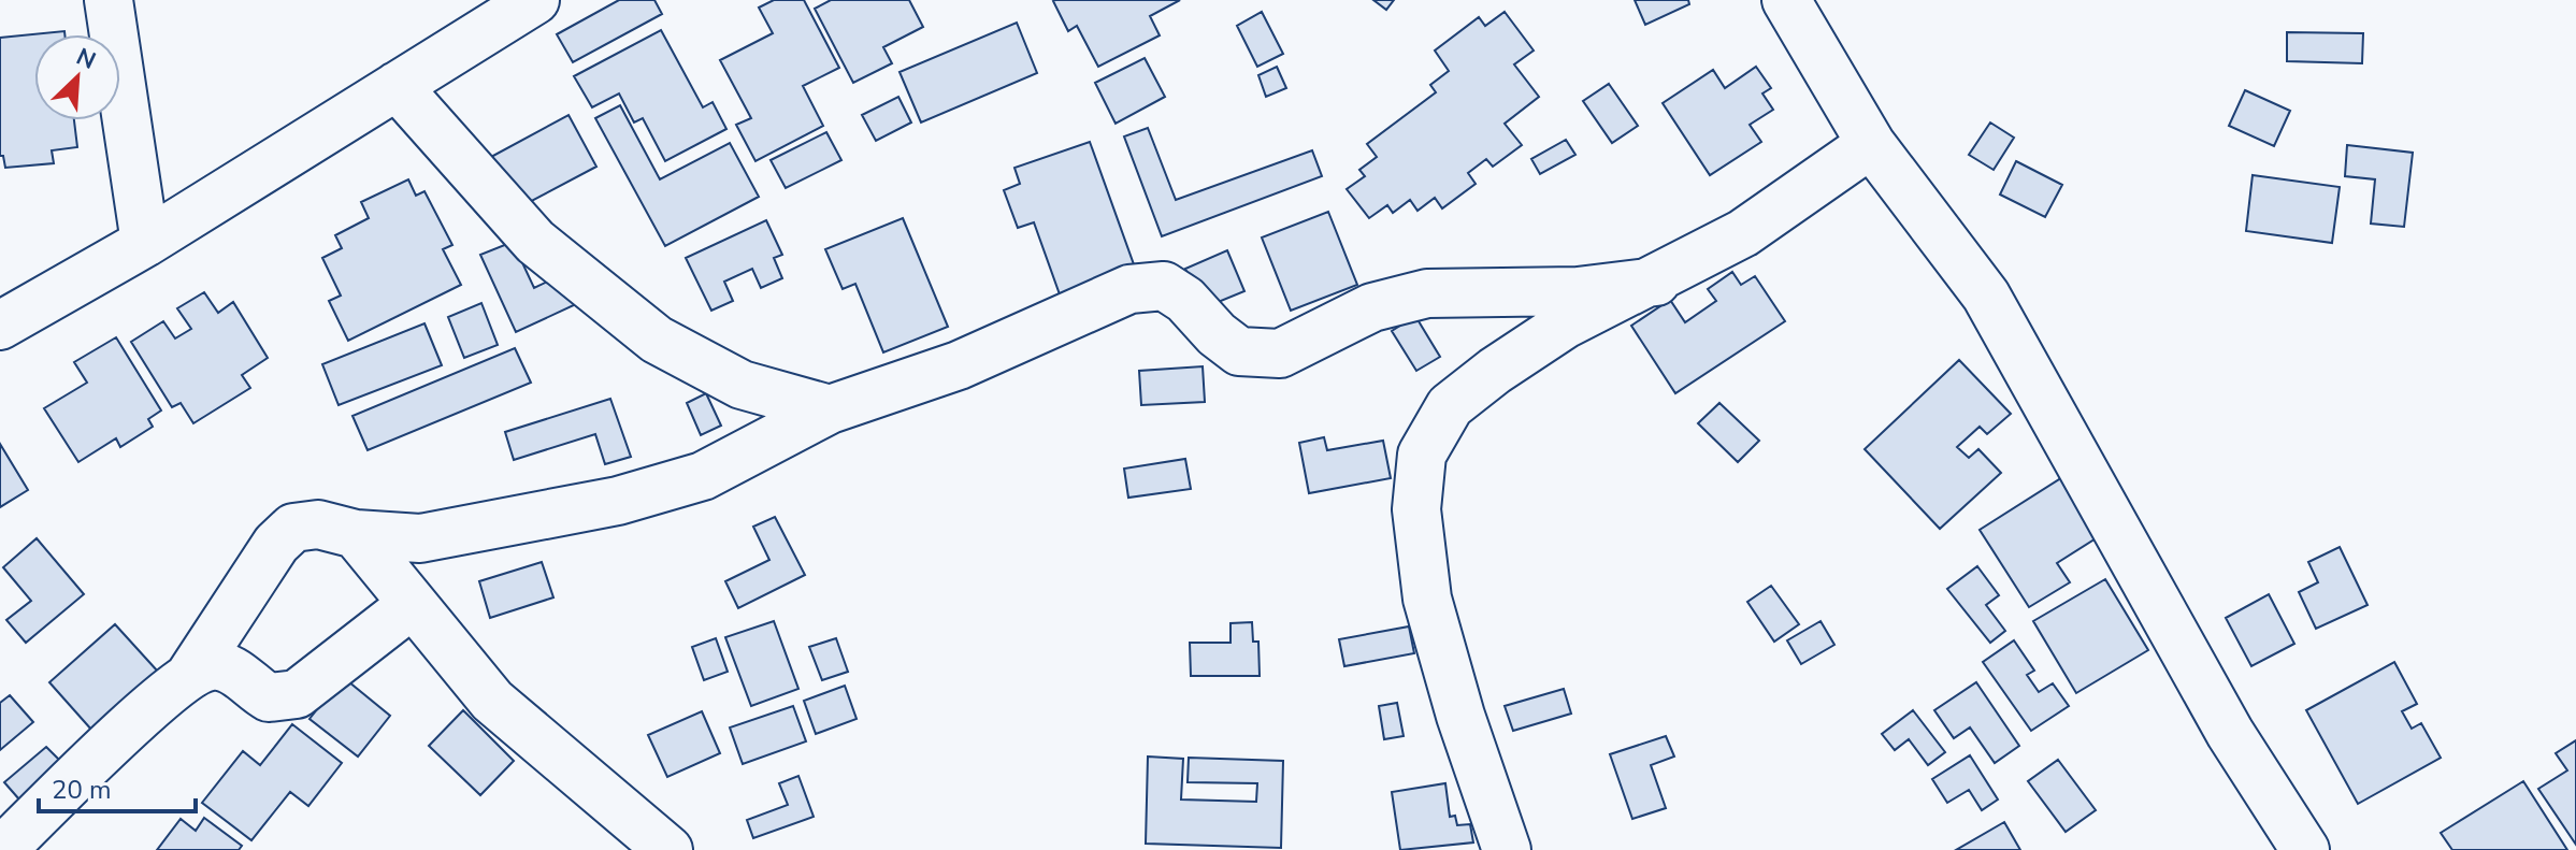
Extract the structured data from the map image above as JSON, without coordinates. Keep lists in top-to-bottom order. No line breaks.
{"scale_bar":"20 m","north":"top right"}
